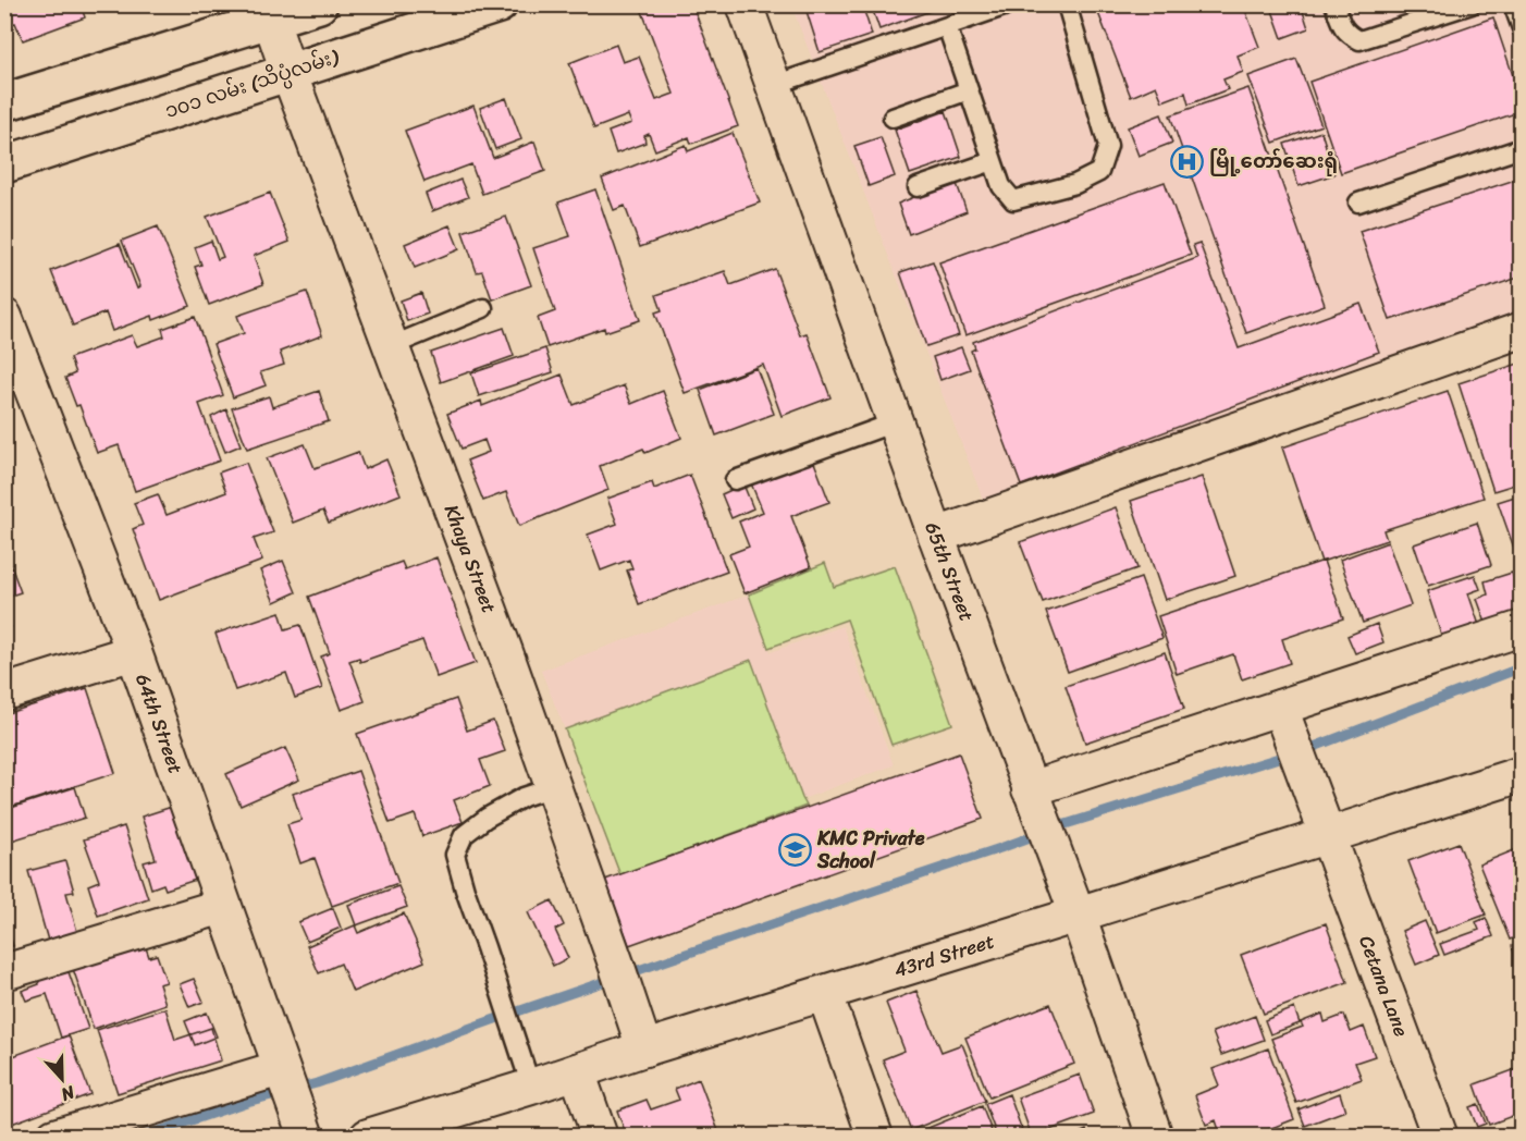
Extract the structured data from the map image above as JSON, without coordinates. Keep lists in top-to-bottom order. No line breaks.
{"streets":{"main road":["၁၀၁ လမ်း (သိပ္ပံလမ်း)"],"street":["Khaya Street","65th Street","64th Street","43rd Street","Cetana Lane"]},"crossings":[["၁၀၁ လမ်း (သိပ္ပံလမ်း)","Khaya Street"],["Khaya Street","43rd Street"],["65th Street","43rd Street"],["43rd Street","Cetana Lane"]],"places":{"hospital":["မြို့တော်ဆေးရုံ"],"school or university":["KMC Private School"]},"north":"bottom"}
